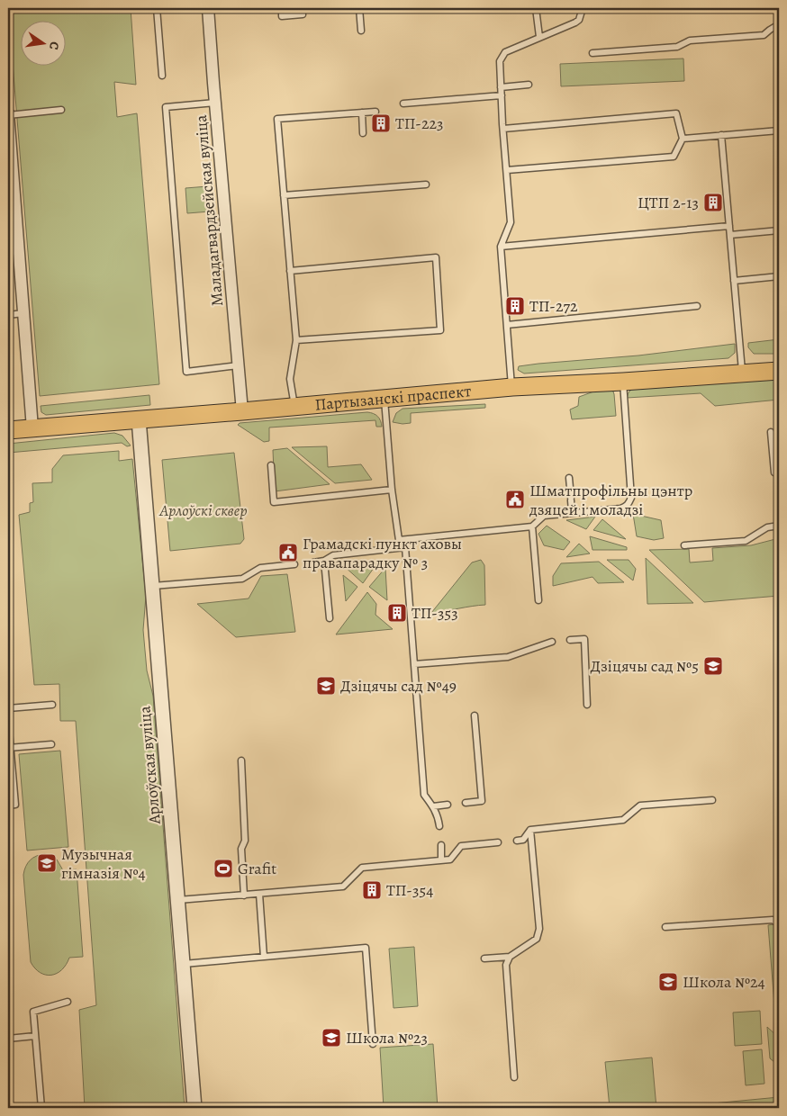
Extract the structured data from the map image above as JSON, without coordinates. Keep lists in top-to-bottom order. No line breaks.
{"streets":{"main road":["Партызанскі праспект"],"street":["Маладагвардзейская вуліца","Арлоўская вуліца"]},"crossings":[["Маладагвардзейская вуліца","Партызанскі праспект"],["Партызанскі праспект","Арлоўская вуліца"]],"parks":["Арлоўскі сквер"],"places":{"building":["ТП-223","ЦТП 2-13","ТП-272","ТП-353","ТП-354"],"public building":["Шматпрофільны цэнтр дзяцей і моладзі","Грамадскі пункт аховы правапарадку № 3"],"school or university":["Дзіцячы сад №5","Дзіцячы сад №49","Музычная гімназія №4","Школа №24","Школа №23"],"sports":["Grafit"]},"north":"right"}
